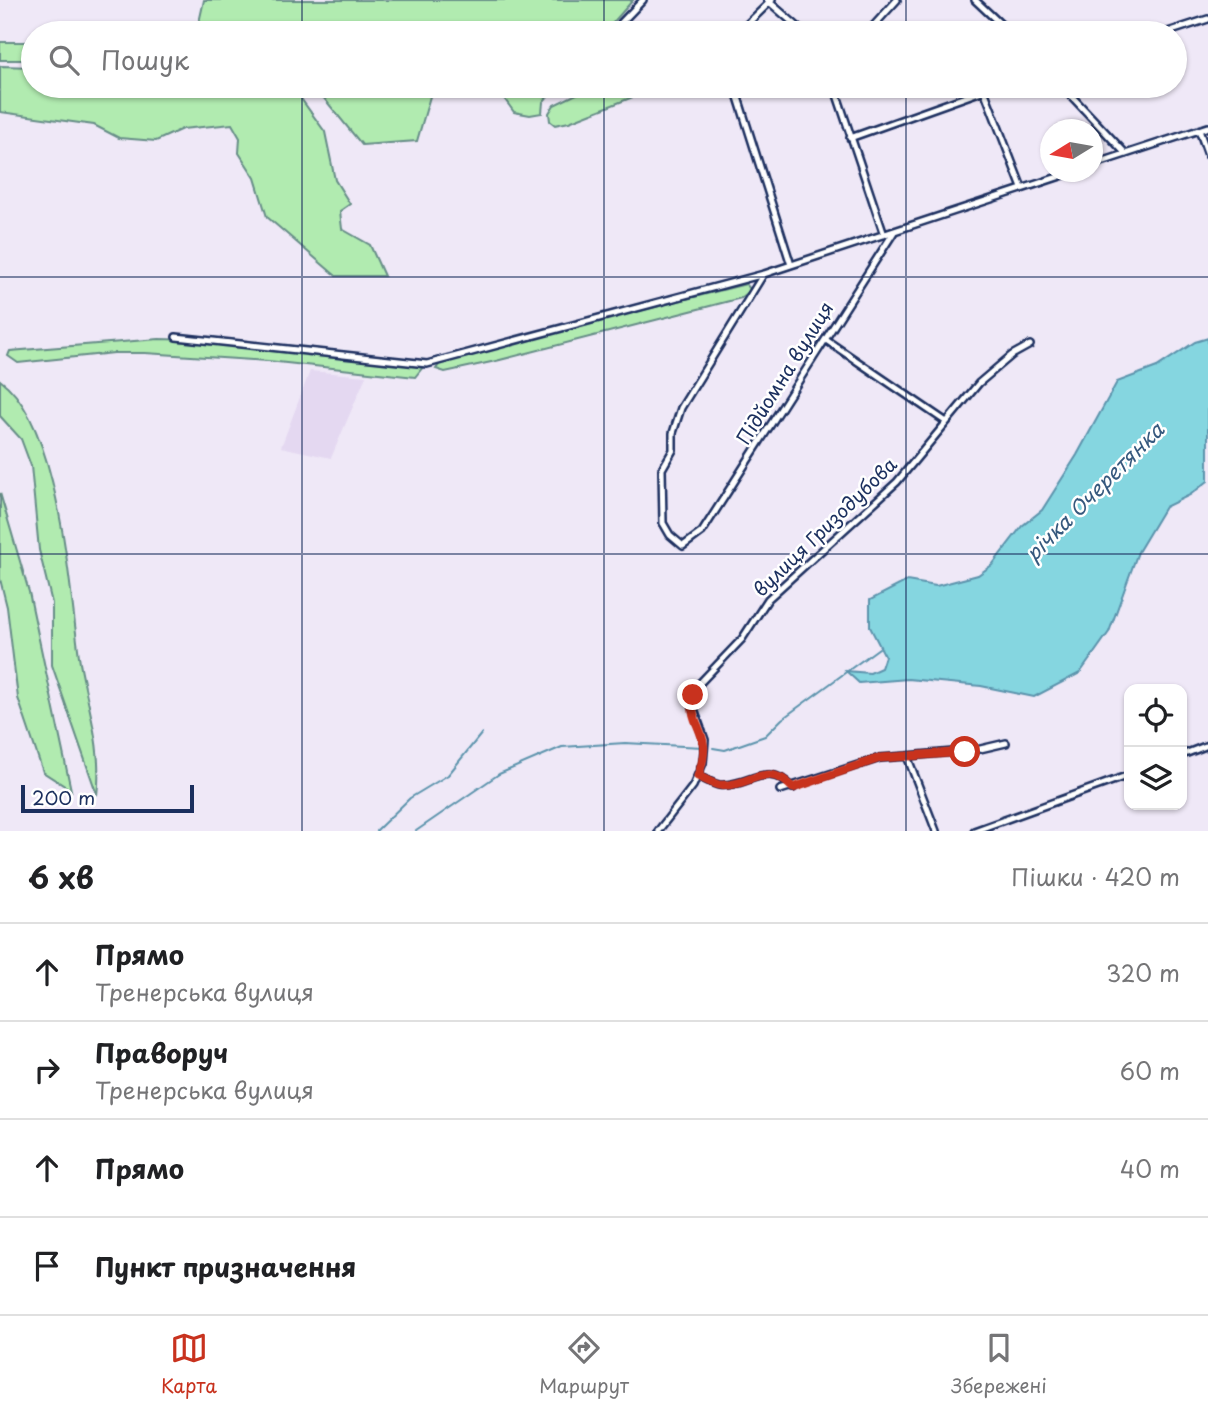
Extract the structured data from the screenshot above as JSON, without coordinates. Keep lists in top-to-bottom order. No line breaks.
{"streets":{"street":["Підйомна вулиця","вулиця Гризодубова"]},"water":["річка Очеретянка"],"scale_bar":"200 m","north":"left","page":{"search":"Пошук","scale":"200 m","heading":["6 хв","Пішки · 420 m"],"list":[["Прямо","Тренерська вулиця","320 m"],["Праворуч","Тренерська вулиця","60 m"],["Прямо","40 m"],"Пункт призначення"],"nav":["Карта","Маршрут","Збережені"]}}
